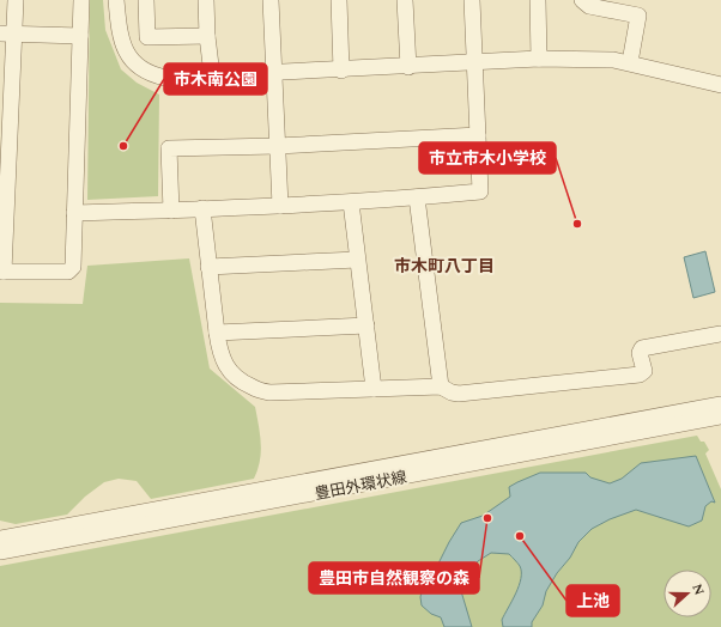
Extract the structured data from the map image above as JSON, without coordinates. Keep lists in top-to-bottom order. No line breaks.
{"streets":{"street":["豊田外環状線"]},"districts":["市木町八丁目"],"places":["市木南公園","市立市木小学校","豊田市自然観察の森","上池"],"north":"right"}
